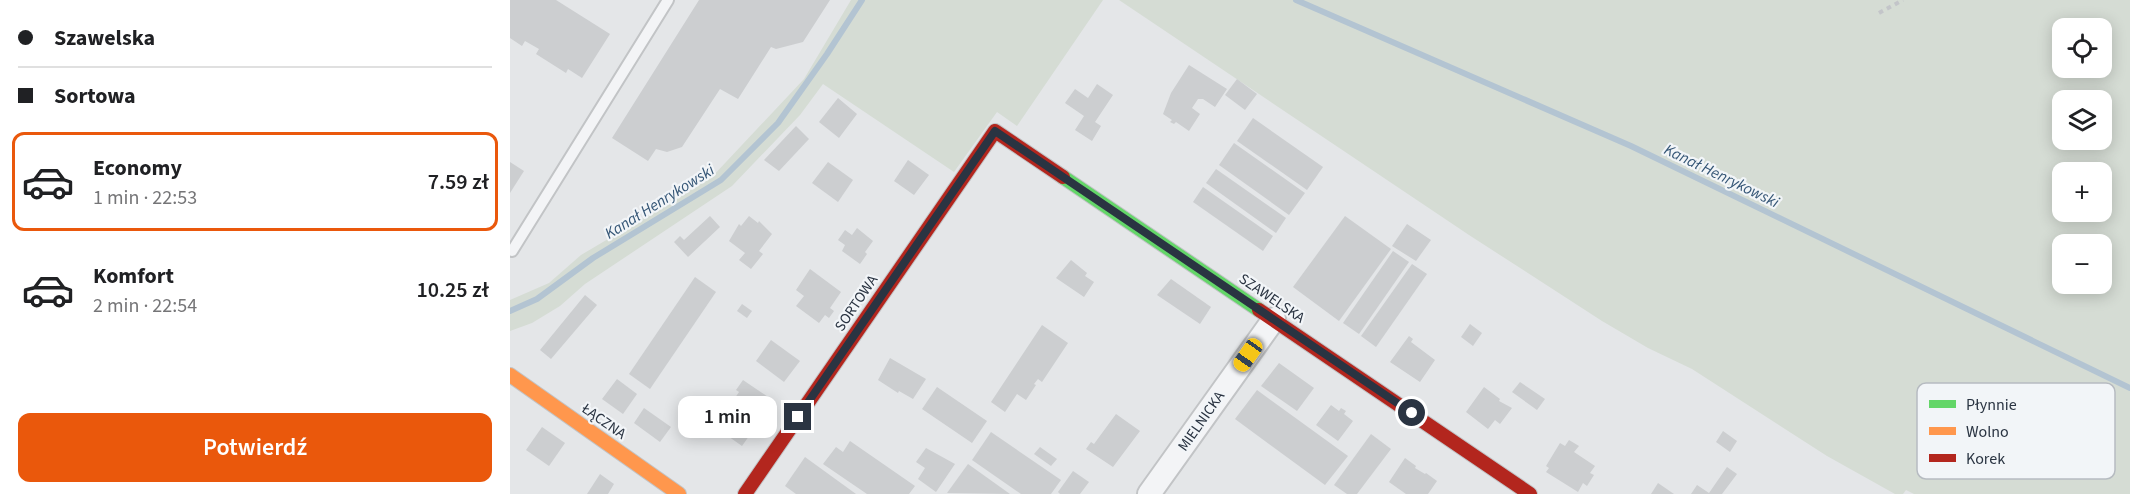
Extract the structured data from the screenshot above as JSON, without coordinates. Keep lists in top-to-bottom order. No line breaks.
{"streets":{"street":["SZAWELSKA","SORTOWA","ŁĄCZNA","MIELNICKA"]},"crossings":[["SZAWELSKA","SORTOWA"],["SZAWELSKA","MIELNICKA"]],"water":["Kanał Henrykowski"],"legend":["Płynnie","Wolno","Korek"],"page":{"banner":["Szawelska","Sortowa"],"map_buttons":["+","−"],"list":[{"name":"Economy","note":"1 min · 22:53","value":"7.59 zł"},{"name":"Komfort","note":"2 min · 22:54","value":"10.25 zł"}],"bubble":"1 min","buttons":"Potwierdź"}}
